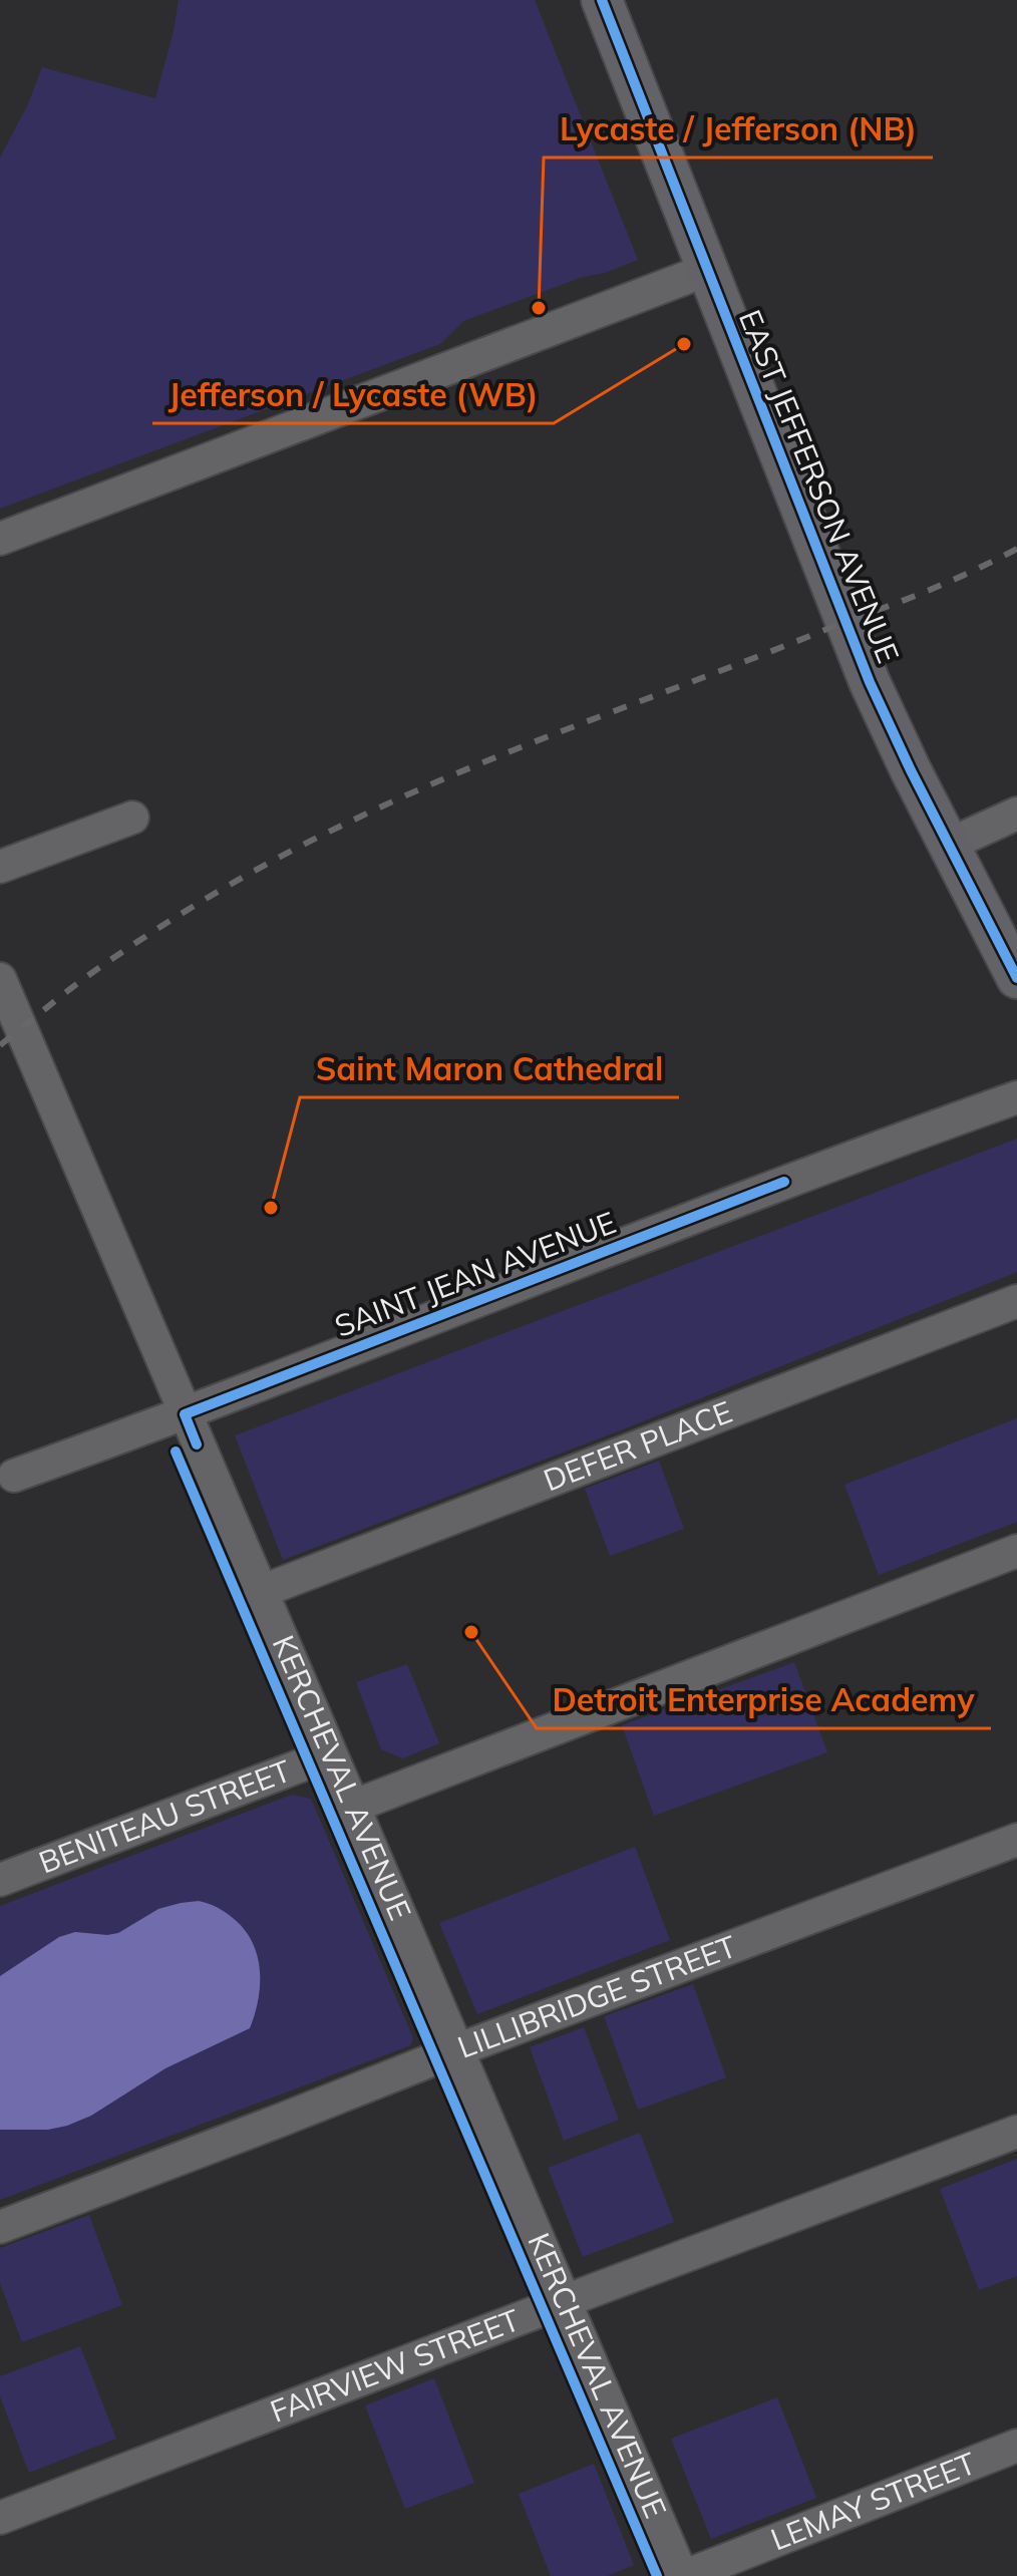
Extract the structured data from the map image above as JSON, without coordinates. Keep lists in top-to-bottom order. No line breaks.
{"streets":{"main road":["EAST JEFFERSON AVENUE"],"street":["SAINT JEAN AVENUE","DEFER PLACE","KERCHEVAL AVENUE","BENITEAU STREET","LILLIBRIDGE STREET","FAIRVIEW STREET","LEMAY STREET"]},"crossings":[["SAINT JEAN AVENUE","KERCHEVAL AVENUE"],["DEFER PLACE","KERCHEVAL AVENUE"],["KERCHEVAL AVENUE","BENITEAU STREET"],["KERCHEVAL AVENUE","LILLIBRIDGE STREET"],["KERCHEVAL AVENUE","FAIRVIEW STREET"],["KERCHEVAL AVENUE","LEMAY STREET"]],"places":["Lycaste / Jefferson (NB)","Jefferson / Lycaste (WB)","Saint Maron Cathedral","Detroit Enterprise Academy"]}
